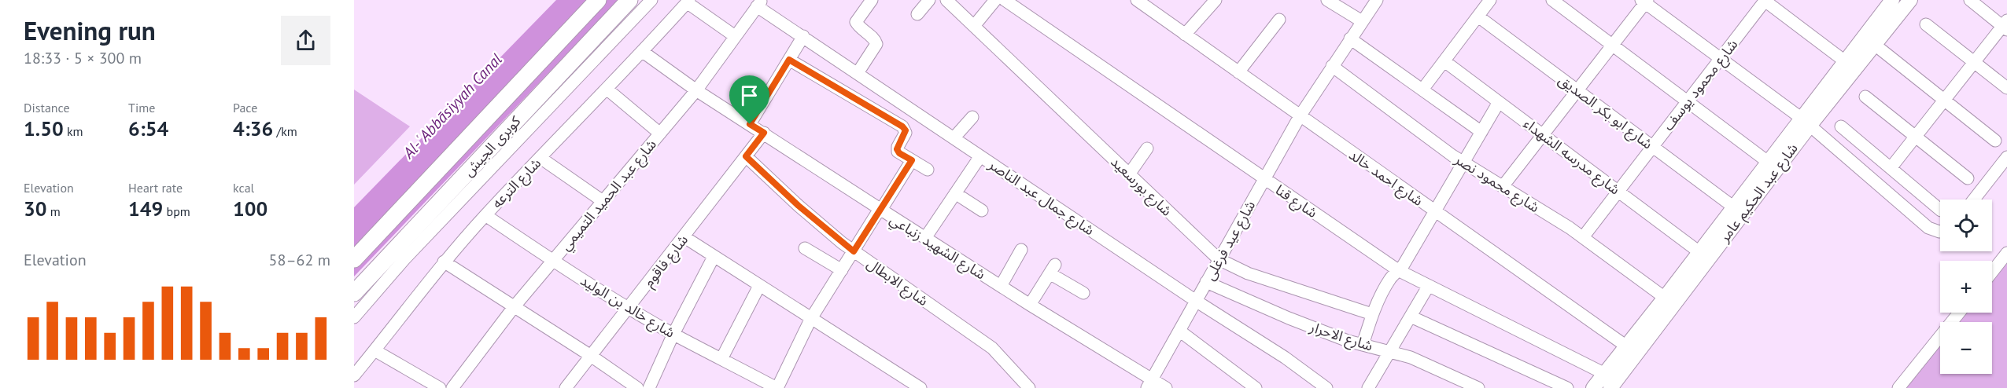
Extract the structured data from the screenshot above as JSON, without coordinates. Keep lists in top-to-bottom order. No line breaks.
{"streets":{"main road":["كوبرى الجيش"],"street":["شارع محمود يوسف","شارع ابو بكر الصديق","شارع مدرسه الشهداء","شارع احمد خالد","شارع الترعه","شارع محمود نصر","شارع بورسعيد","شارع عبد الحكيم عامر","شارع عبد الحميد التميمي","شارع جمال عبد الناصر","شارع قنا","شارع عيد فرغلى","شارع الشهيد زنباعي","شارع فاقوم","شارع الابطال","شارع خالد بن الوليد","شارع الاحرار"]},"crossings":[["شارع محمود يوسف","شارع ابو بكر الصديق"],["شارع محمود يوسف","شارع مدرسه الشهداء"],["شارع محمود يوسف","شارع محمود نصر"],["شارع ابو بكر الصديق","شارع عبد الحكيم عامر"],["شارع مدرسه الشهداء","شارع عبد الحكيم عامر"],["شارع احمد خالد","شارع عبد الحكيم عامر"],["شارع احمد خالد","شارع عيد فرغلى"],["شارع الترعه","شارع الشهيد زنباعي"],["شارع الترعه","شارع خالد بن الوليد"],["شارع محمود نصر","شارع عبد الحكيم عامر"],["شارع محمود نصر","شارع عيد فرغلى"],["شارع بورسعيد","شارع عيد فرغلى"],["شارع عبد الحكيم عامر","شارع قنا"],["شارع عبد الحميد التميمي","شارع جمال عبد الناصر"],["شارع عبد الحميد التميمي","شارع الشهيد زنباعي"],["شارع عبد الحميد التميمي","شارع خالد بن الوليد"],["شارع جمال عبد الناصر","شارع عيد فرغلى"],["شارع قنا","شارع عيد فرغلى"],["شارع عيد فرغلى","شارع الشهيد زنباعي"],["شارع عيد فرغلى","شارع الاحرار"],["شارع الشهيد زنباعي","شارع فاقوم"],["شارع فاقوم","شارع الابطال"],["شارع فاقوم","شارع خالد بن الوليد"]],"water":["Al-ʿAbbāsiyyah Canal"],"page":{"heading":["Evening run","18:33 · 5 × 300 m"],"stats":[["Distance","1.50 km"],["Time","6:54"],["Pace","4:36 /km"],["Elevation","30 m"],["Heart rate","149 bpm"],["kcal","100"]],"map_buttons":["+","−"],"chart":["Elevation","58–62 m"]}}
